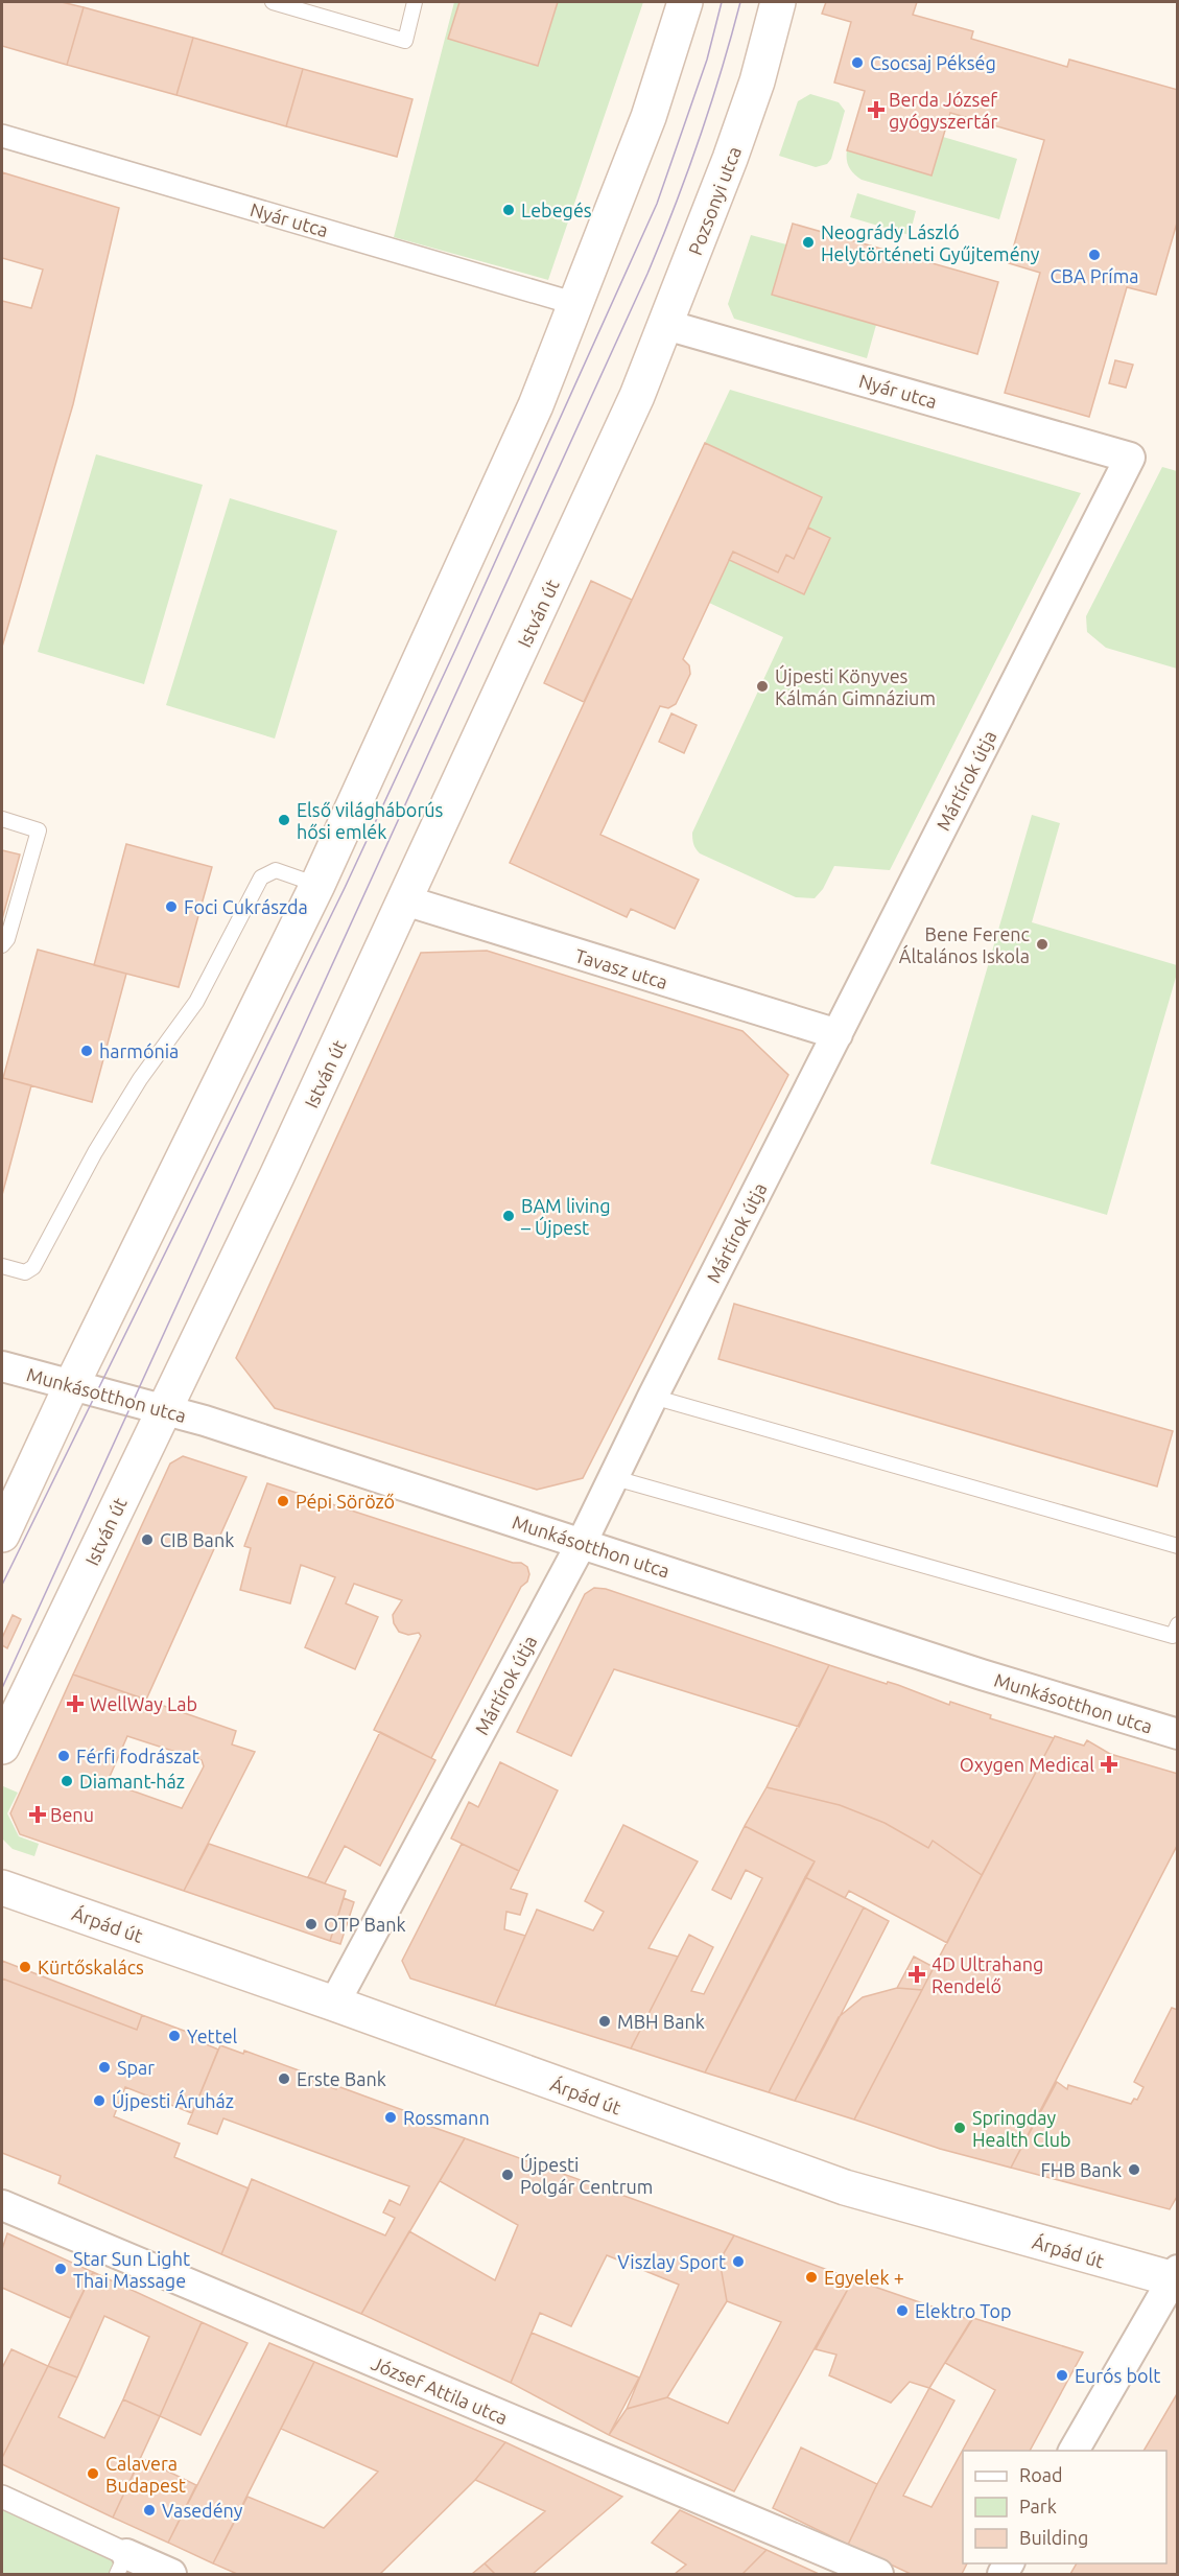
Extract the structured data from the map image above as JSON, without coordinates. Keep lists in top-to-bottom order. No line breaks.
{"streets":{"main road":["Pozsonyi utca","István út","Árpád út"],"street":["Nyár utca","Mártírok útja","Tavasz utca","Munkásotthon utca","József Attila utca"]},"crossings":[["Pozsonyi utca","Nyár utca"],["Pozsonyi utca","István út"],["Nyár utca","Mártírok útja"],["István út","Tavasz utca"],["István út","Munkásotthon utca"],["Mártírok útja","Tavasz utca"],["Mártírok útja","Munkásotthon utca"],["Mártírok útja","Árpád út"]],"places":{"other":["Csocsaj Pékség","Lebegés","Neogrády László Helytörténeti Gyűjtemény","CBA Príma","Újpesti Könyves Kálmán Gimnázium","Első világháborús hősi emlék","Foci Cukrászda","Bene Ferenc Általános Iskola","harmónia","BAM living – Újpest","Pépi Söröző","CIB Bank","Férfi fodrászat","Diamant-ház","OTP Bank","Kürtőskalács","MBH Bank","Yettel","Spar","Erste Bank","Újpesti Áruház","Rossmann","Springday Health Club","FHB Bank","Újpesti Polgár Centrum","Viszlay Sport","Star Sun Light Thai Massage","Egyelek +","Elektro Top","Eurós bolt","Calavera Budapest","Vasedény"],"health":["Berda József gyógyszertár","WellWay Lab","Oxygen Medical","Benu","4D Ultrahang Rendelő"]},"legend":["Road","Park","Building"]}
